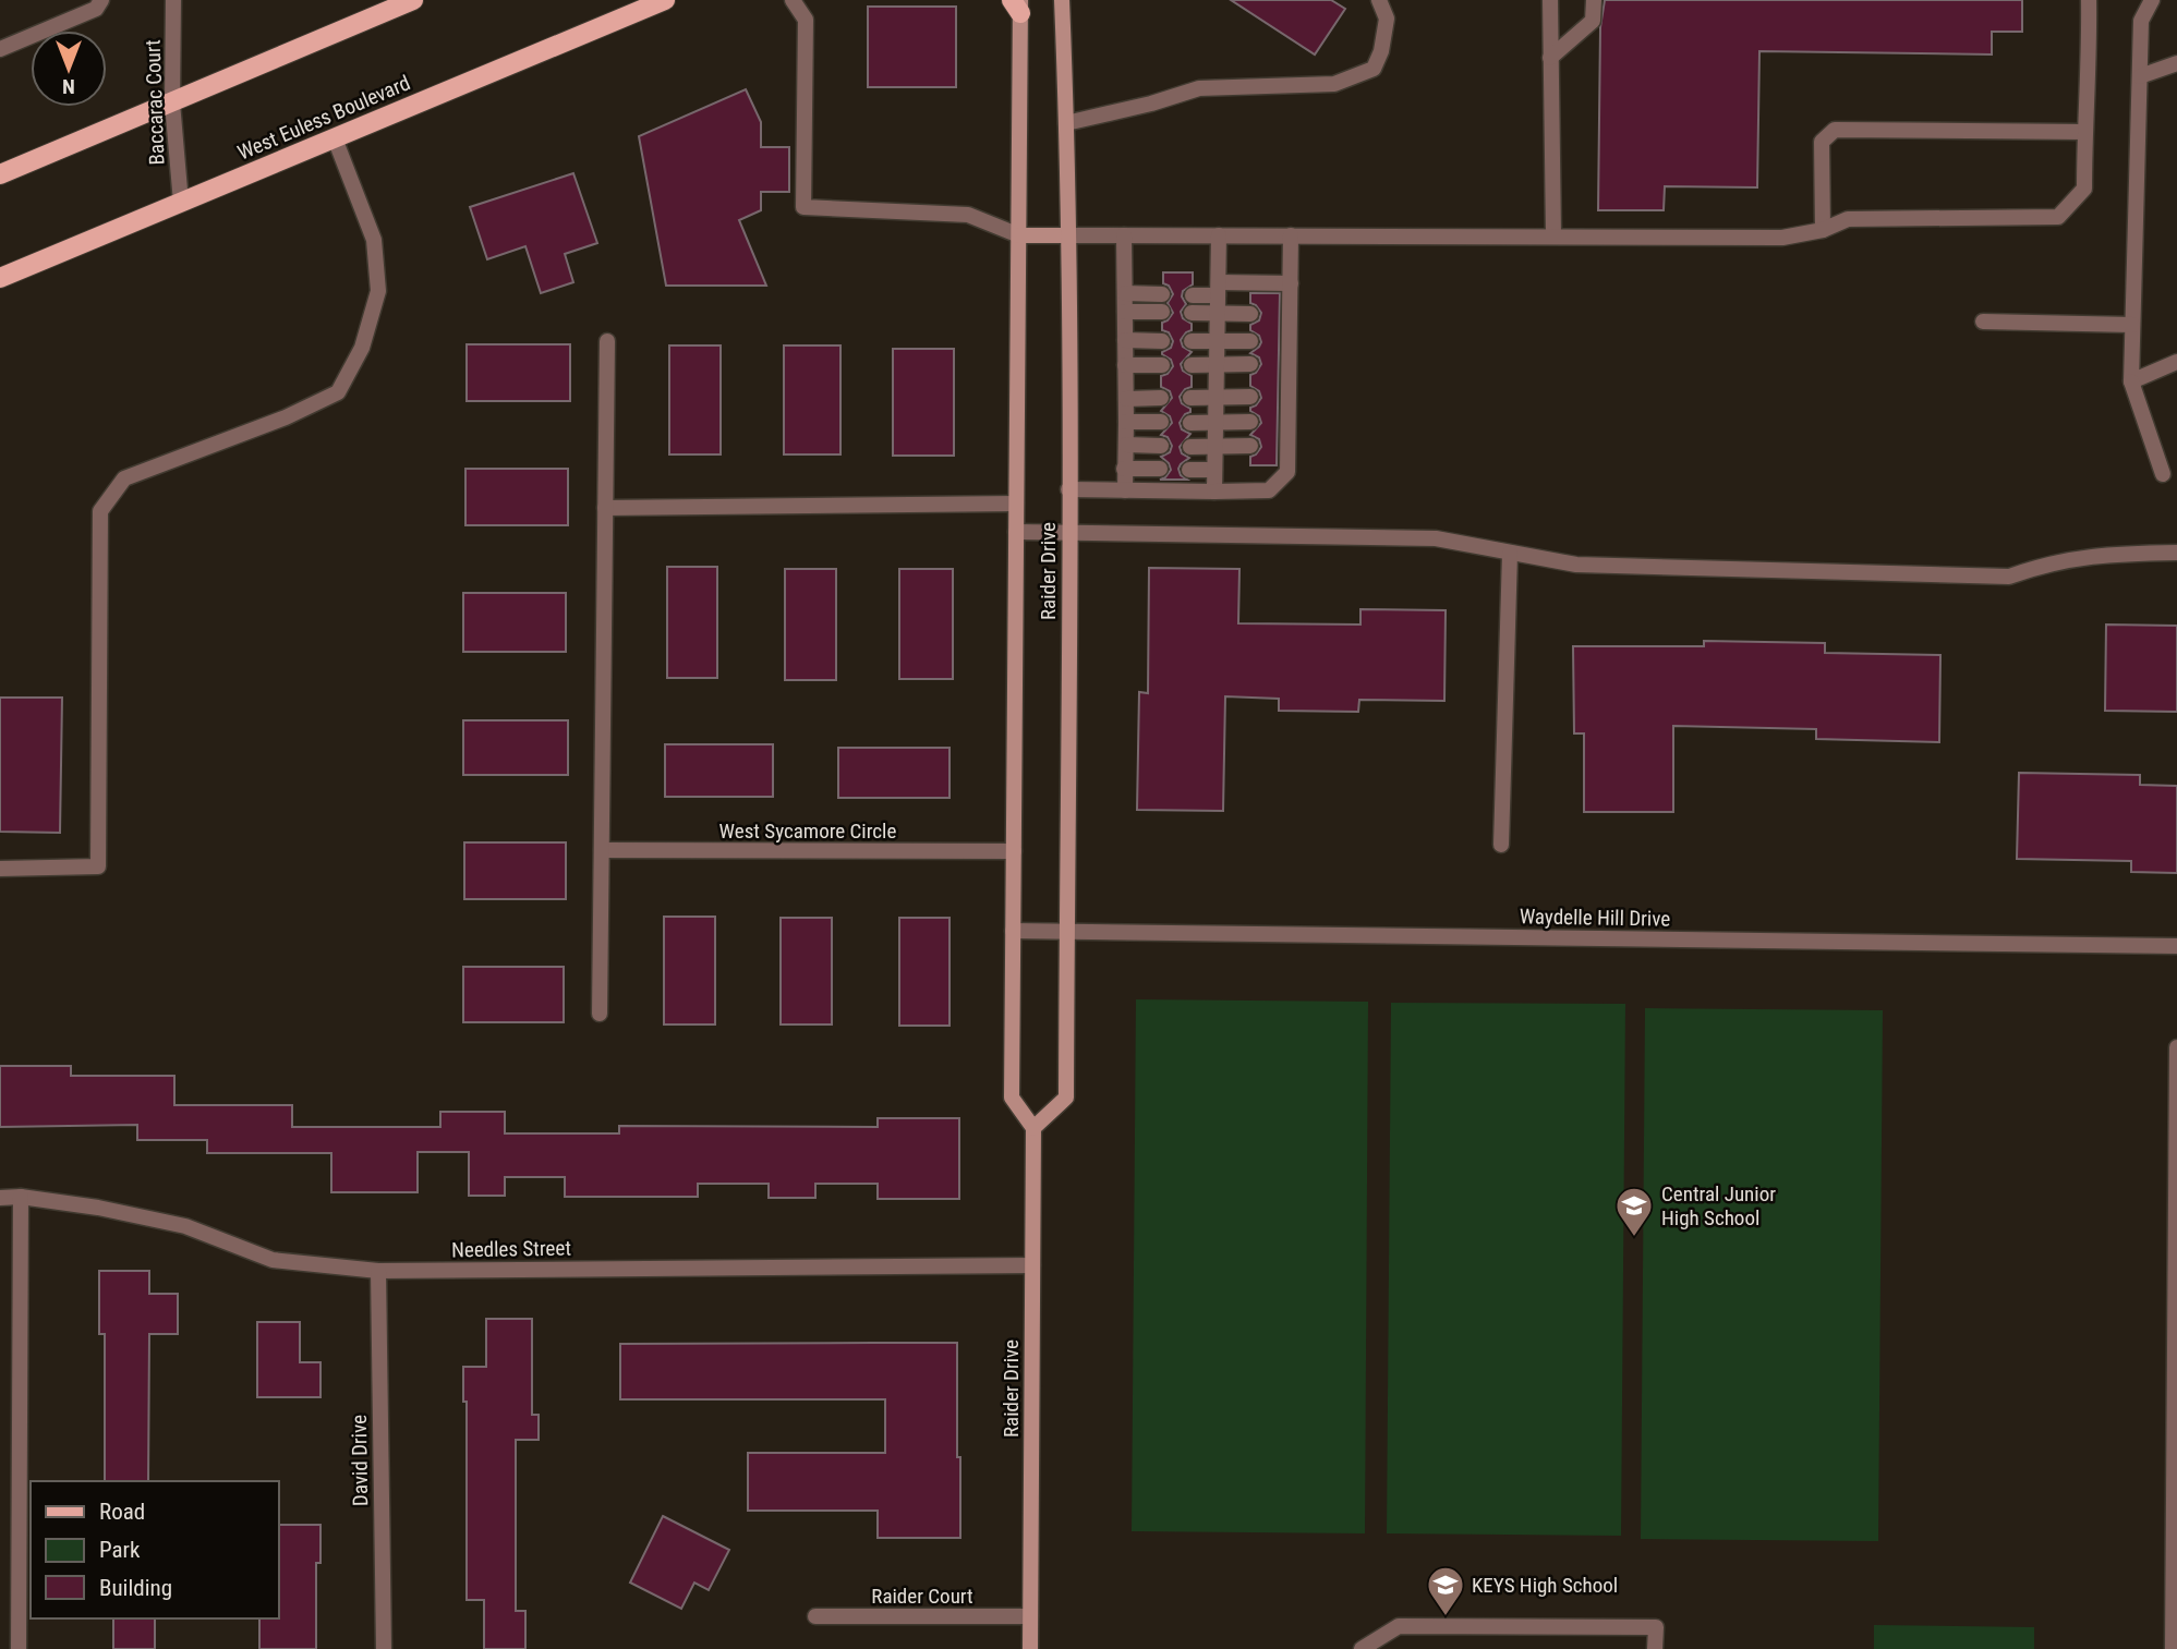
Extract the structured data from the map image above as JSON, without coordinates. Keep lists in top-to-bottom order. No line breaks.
{"streets":{"main road":["West Euless Boulevard","Raider Drive"],"street":["Baccarac Court","West Sycamore Circle","Waydelle Hill Drive","Needles Street","David Drive","Raider Court"]},"crossings":[["Baccarac Court","West Euless Boulevard"],["Raider Drive","West Sycamore Circle"],["Raider Drive","Waydelle Hill Drive"],["Raider Drive","Needles Street"],["Raider Drive","Raider Court"],["Needles Street","David Drive"]],"places":{"school or university":["Central Junior High School","KEYS High School"]},"legend":["Road","Park","Building"],"north":"bottom"}
